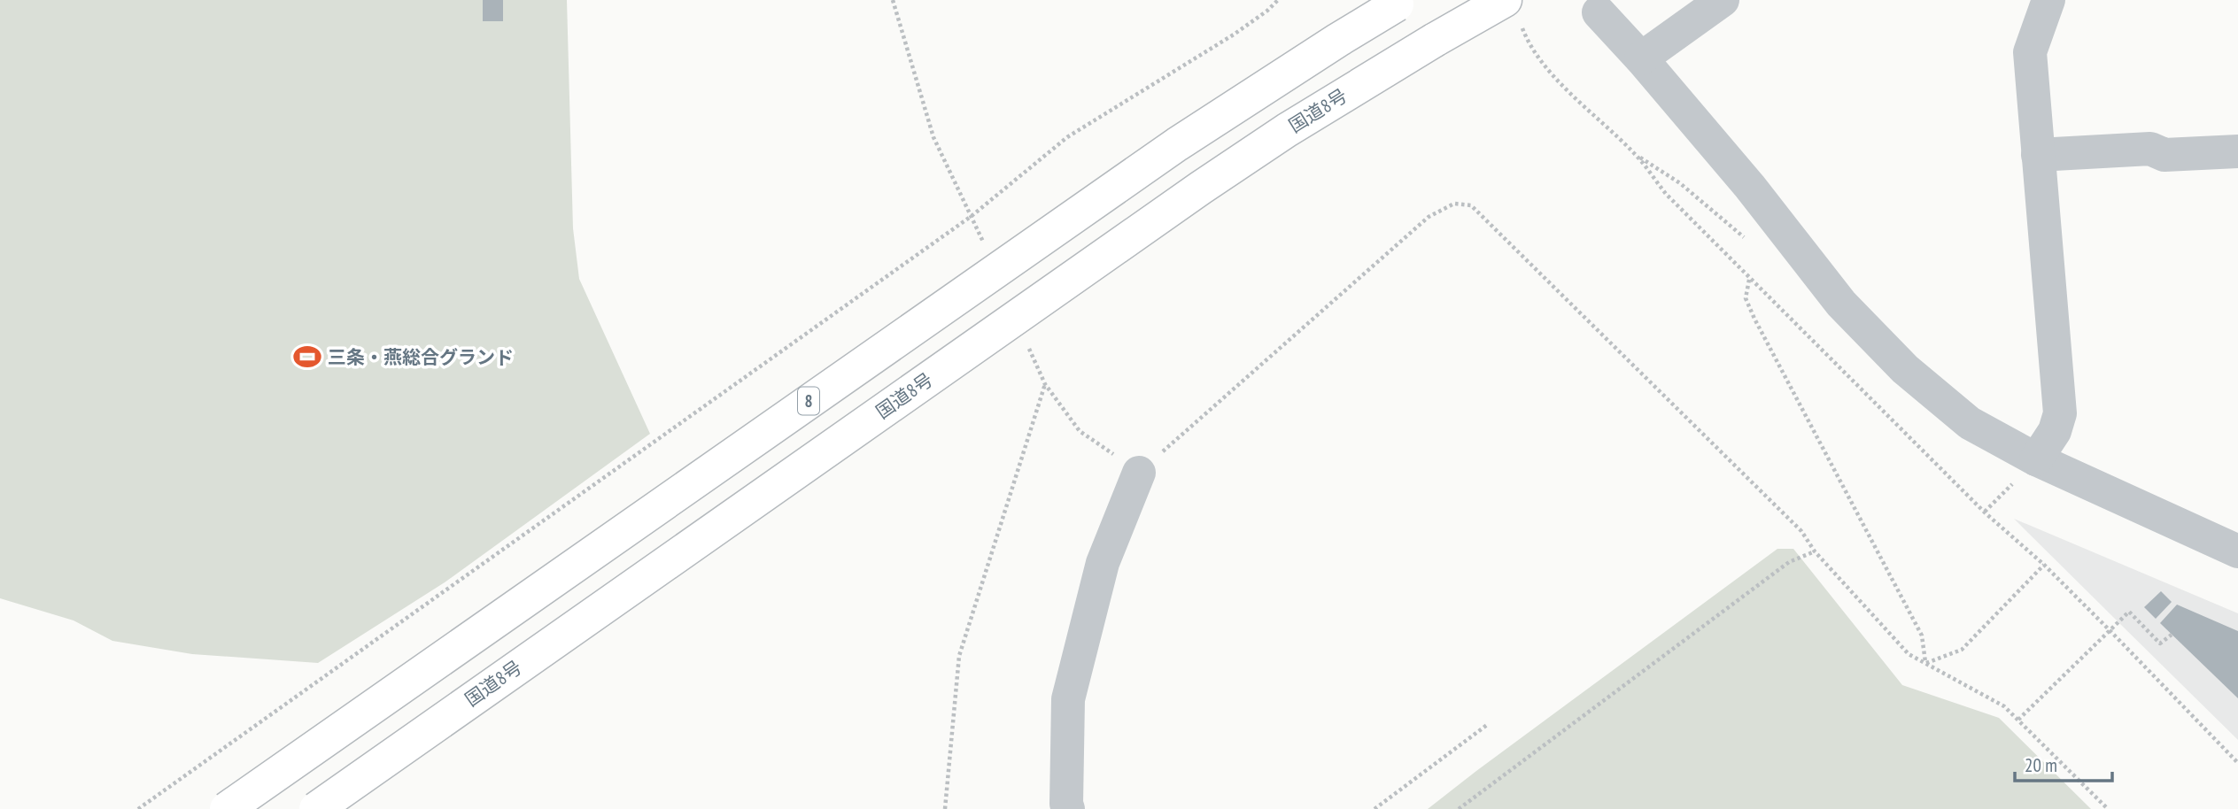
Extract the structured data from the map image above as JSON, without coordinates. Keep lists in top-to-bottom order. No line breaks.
{"streets":{"highway":["国道8号","8"]},"places":{"sports":["三条・燕総合グランド"]},"scale_bar":"20 m"}
